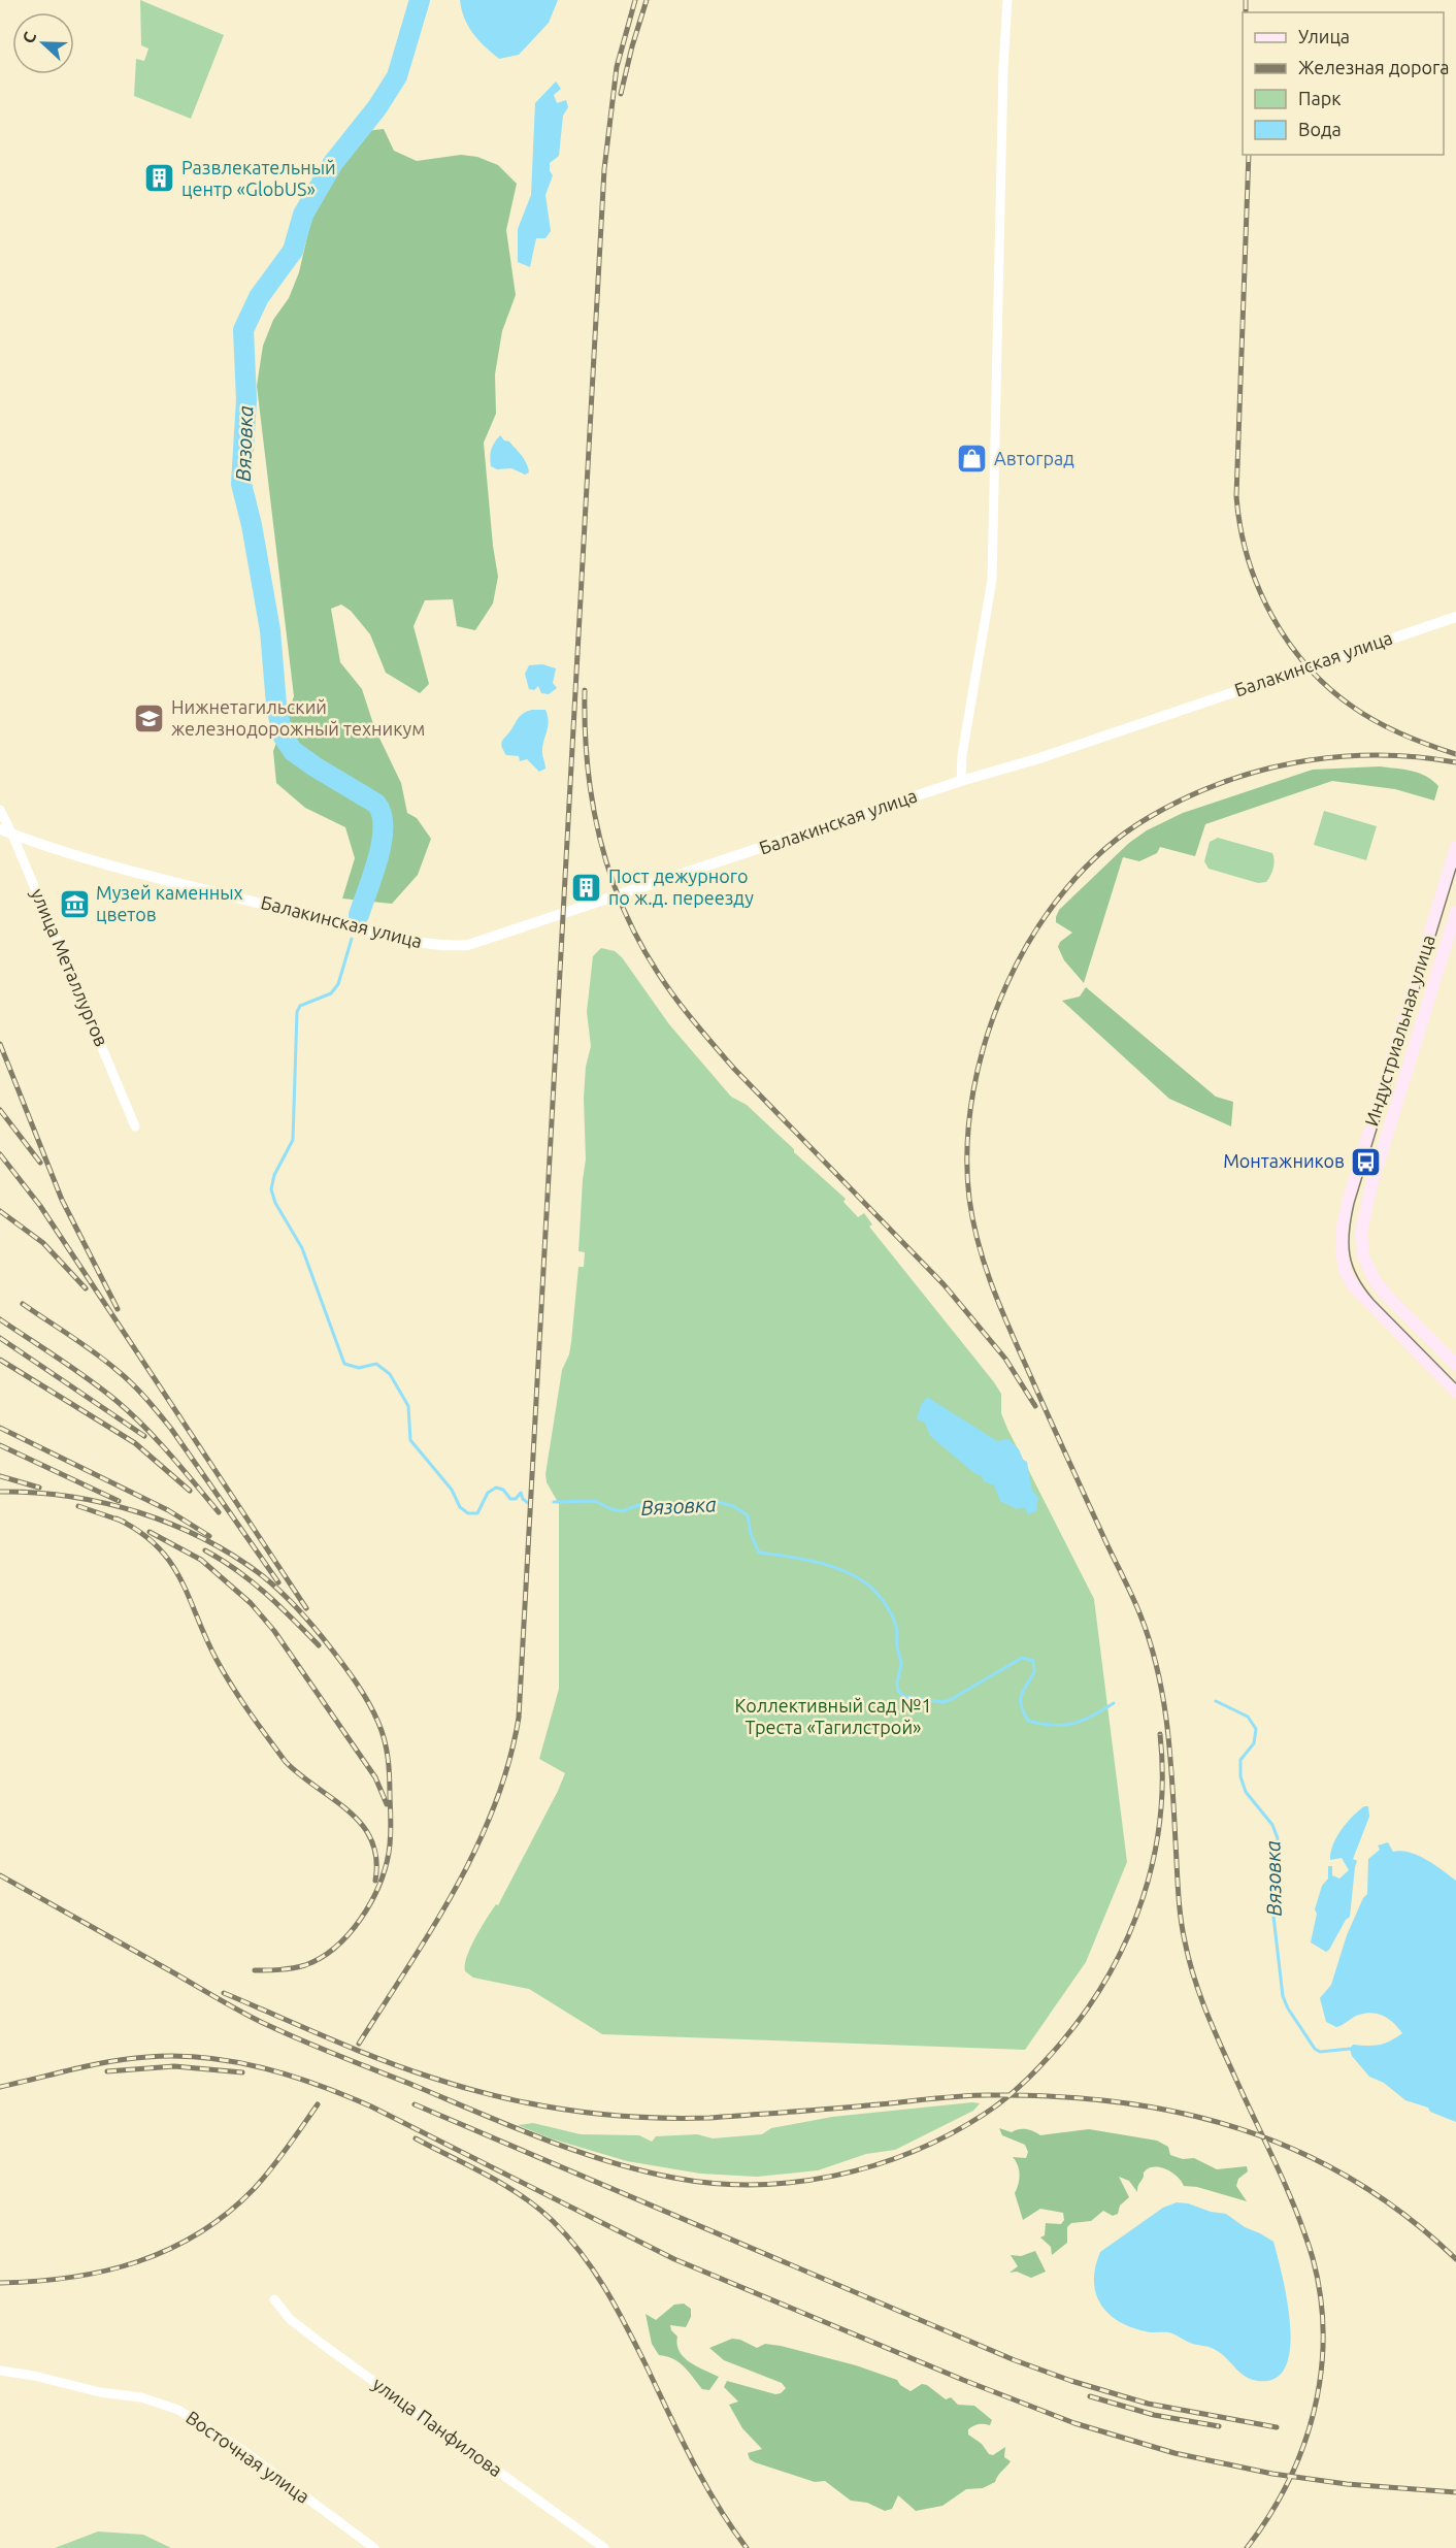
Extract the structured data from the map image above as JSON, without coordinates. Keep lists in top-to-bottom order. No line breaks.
{"streets":{"main road":["Индустриальная улица"],"street":["Балакинская улица","улица Металлургов","улица Панфилова","Восточная улица"]},"crossings":[["Балакинская улица","улица Металлургов"]],"water":["Вязовка"],"parks":["Коллективный сад №1 Треста «Тагилстрой»"],"places":{"building":["Развлекательный центр «GlobUS»","Пост дежурного по ж.д. переезду"],"shop":["Автоград"],"school or university":["Нижнетагильский железнодорожный техникум"],"museum":["Музей каменных цветов"],"bus stop":["Монтажников"]},"legend":["Улица","Железная дорога","Парк","Вода"],"north":"left"}
